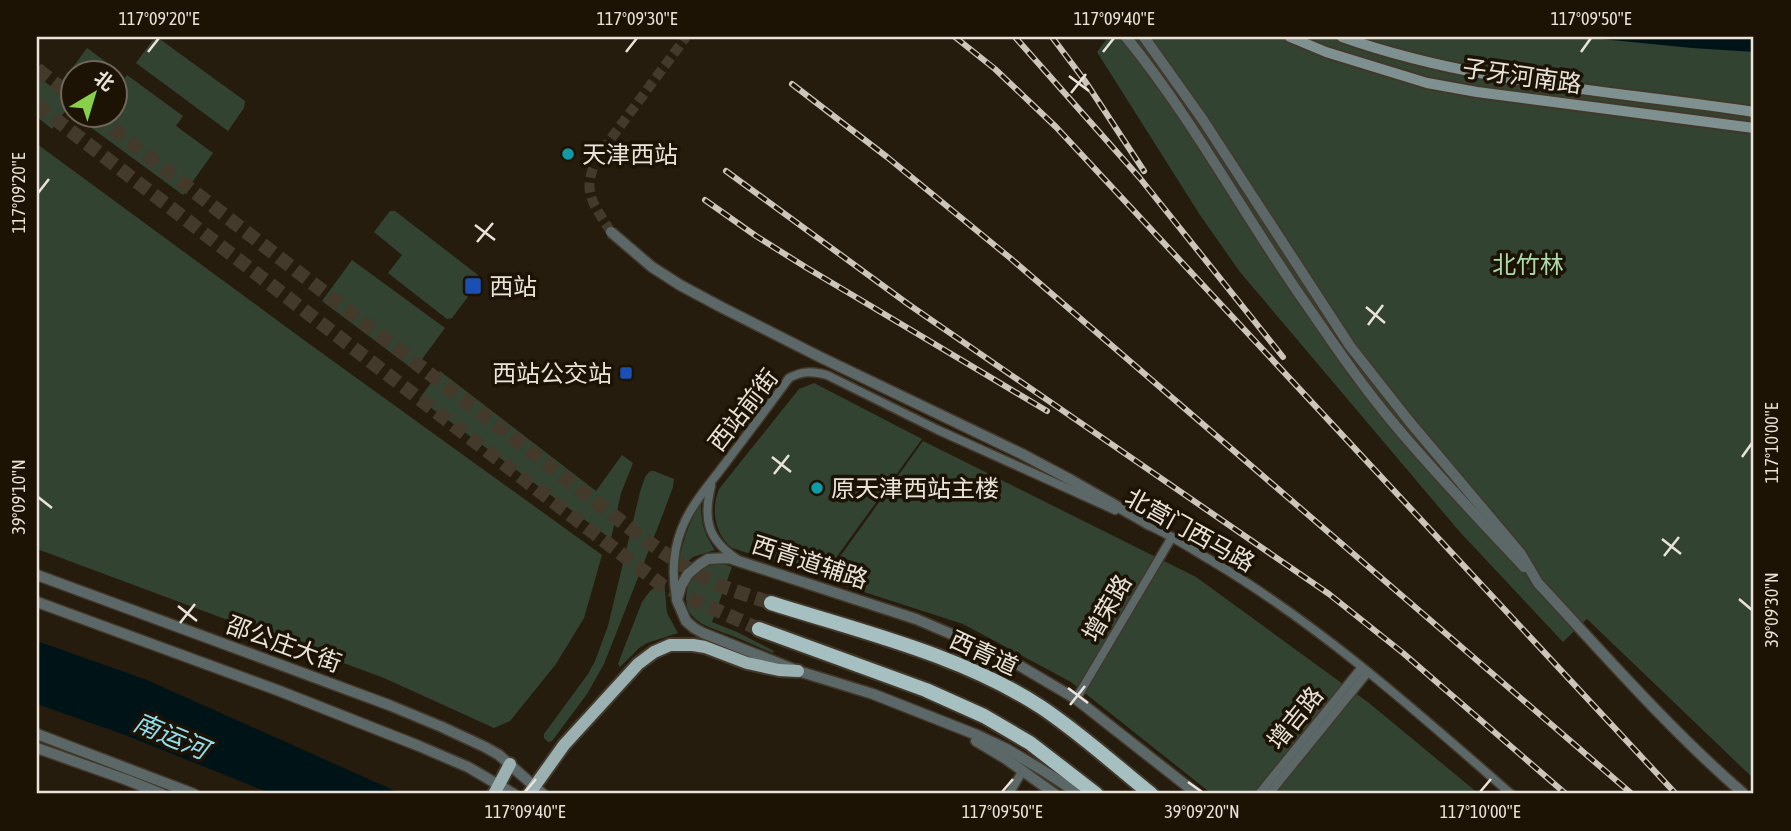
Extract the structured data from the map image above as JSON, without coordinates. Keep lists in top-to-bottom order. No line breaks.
{"streets":{"highway":["西青道"],"main road":["子牙河南路"],"street":["西站前街","北营门西马路","西青道辅路","增荣路","邵公庄大街","增吉路"]},"crossings":[["西站前街","北营门西马路"],["西站前街","西青道辅路"],["北营门西马路","增荣路"],["北营门西马路","增吉路"],["西青道辅路","增荣路"]],"water":["南运河"],"parks":["北竹林"],"places":{"other":["天津西站","原天津西站主楼"],"transit":["西站","西站公交站"]},"north":"top right","coordinates":["117°09'20\"E","117°09'30\"E","117°09'40\"E","117°09'50\"E","117°10'00\"E","39°09'10\"N","39°09'30\"N","39°09'20\"N"]}
